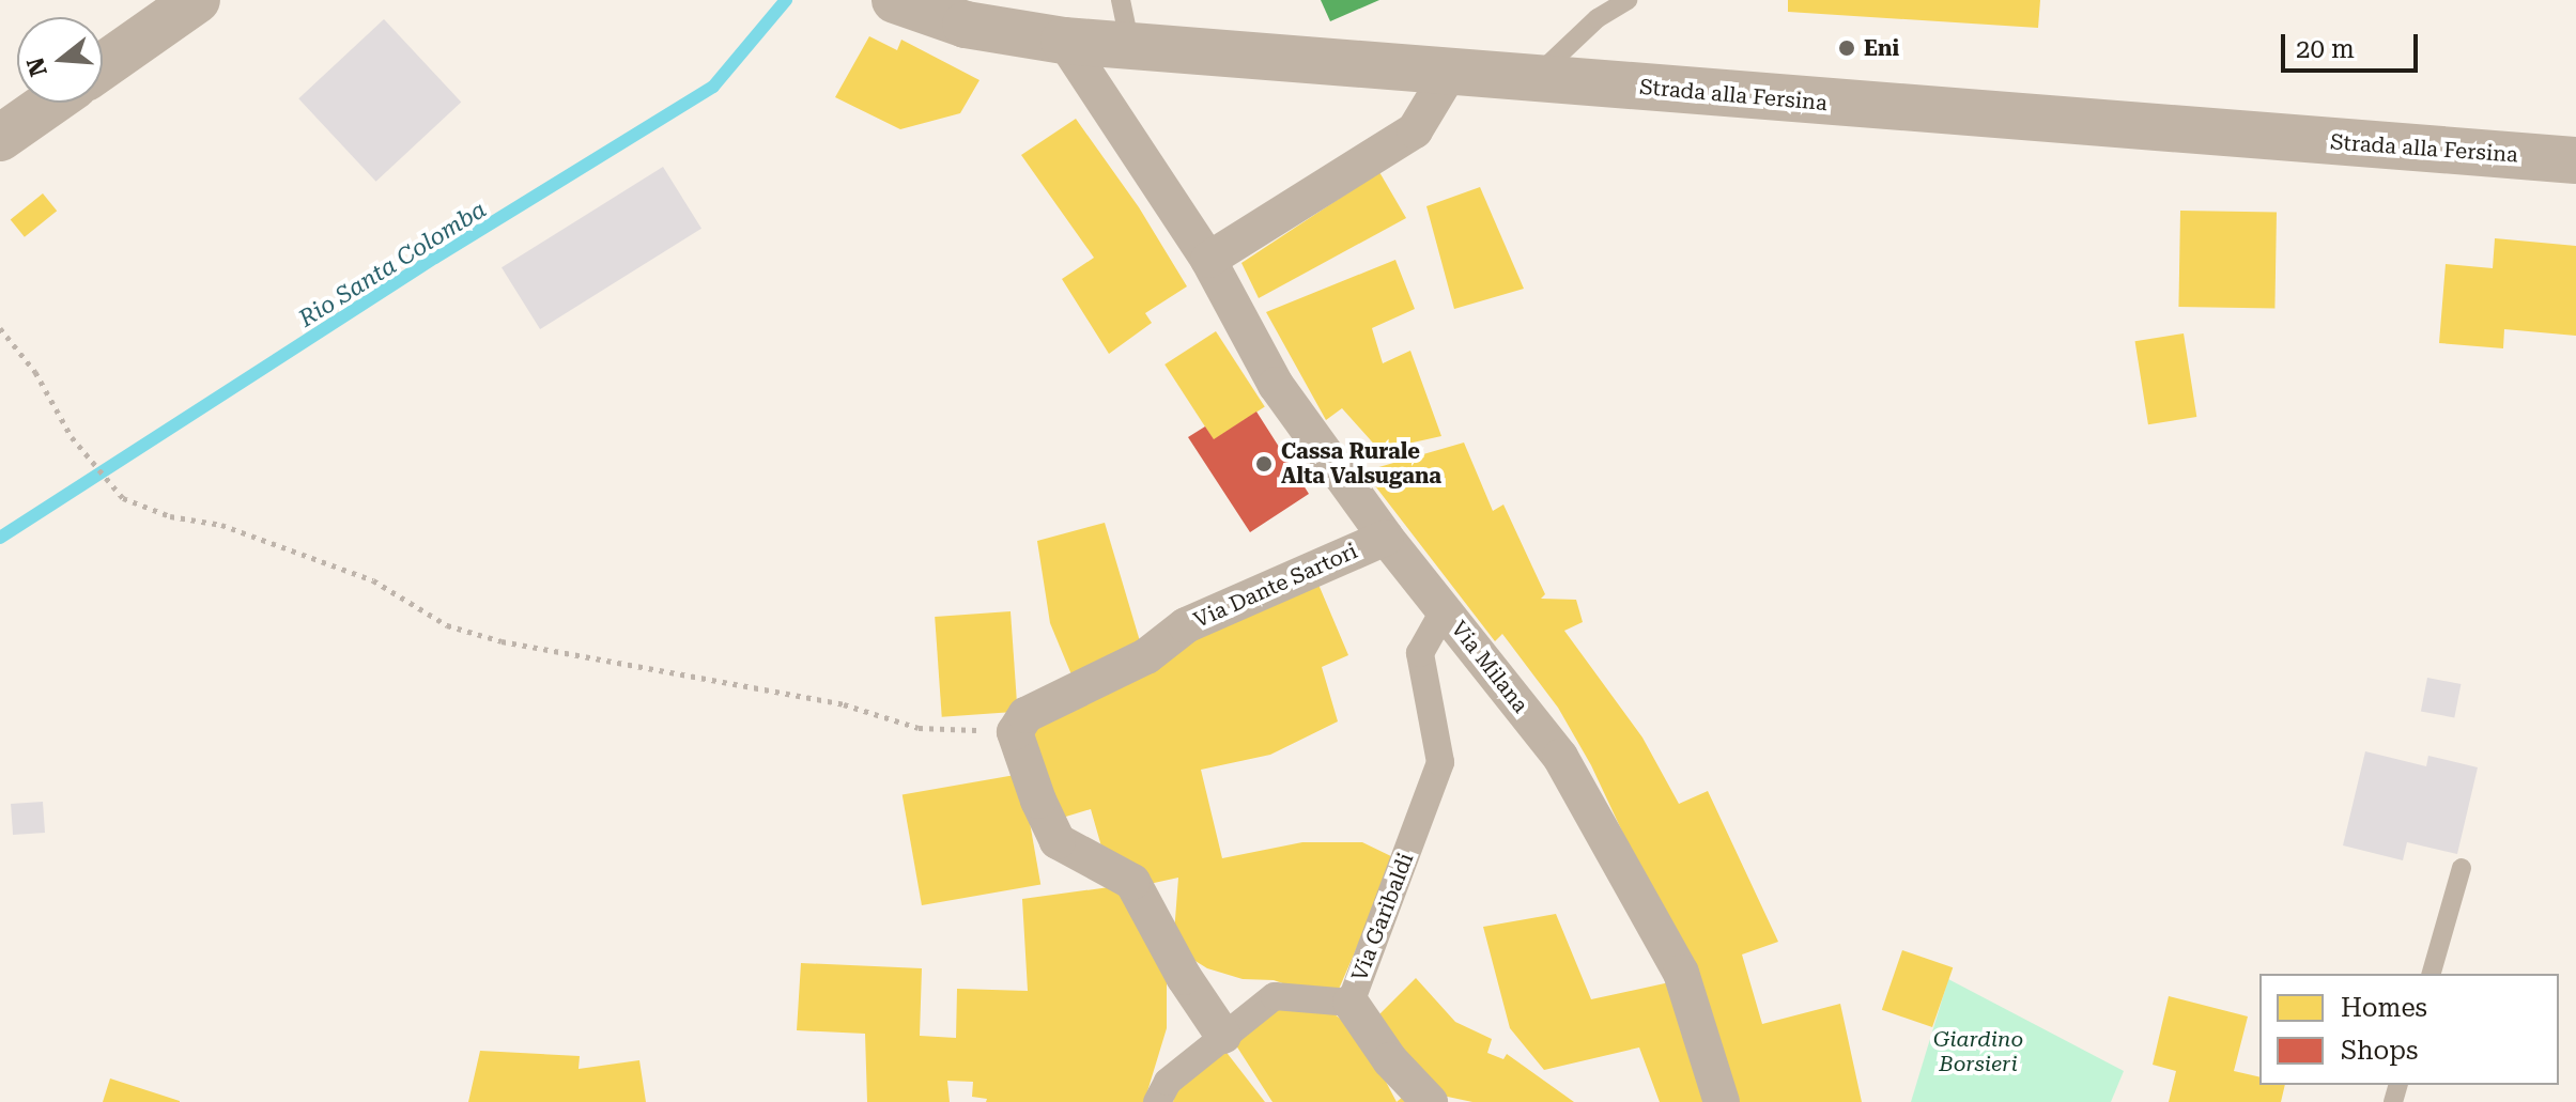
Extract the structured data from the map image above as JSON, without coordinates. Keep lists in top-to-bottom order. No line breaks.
{"streets":{"street":["Strada alla Fersina","Via Dante Sartori","Via Milana","Via Garibaldi"]},"crossings":[["Strada alla Fersina","Via Milana"],["Via Dante Sartori","Via Milana"],["Via Milana","Via Garibaldi"]],"water":["Rio Santa Colomba"],"parks":["Giardino Borsieri"],"places":["Eni","Cassa Rurale Alta Valsugana"],"legend":["Homes","Shops"],"scale_bar":"20 m","north":"left"}
